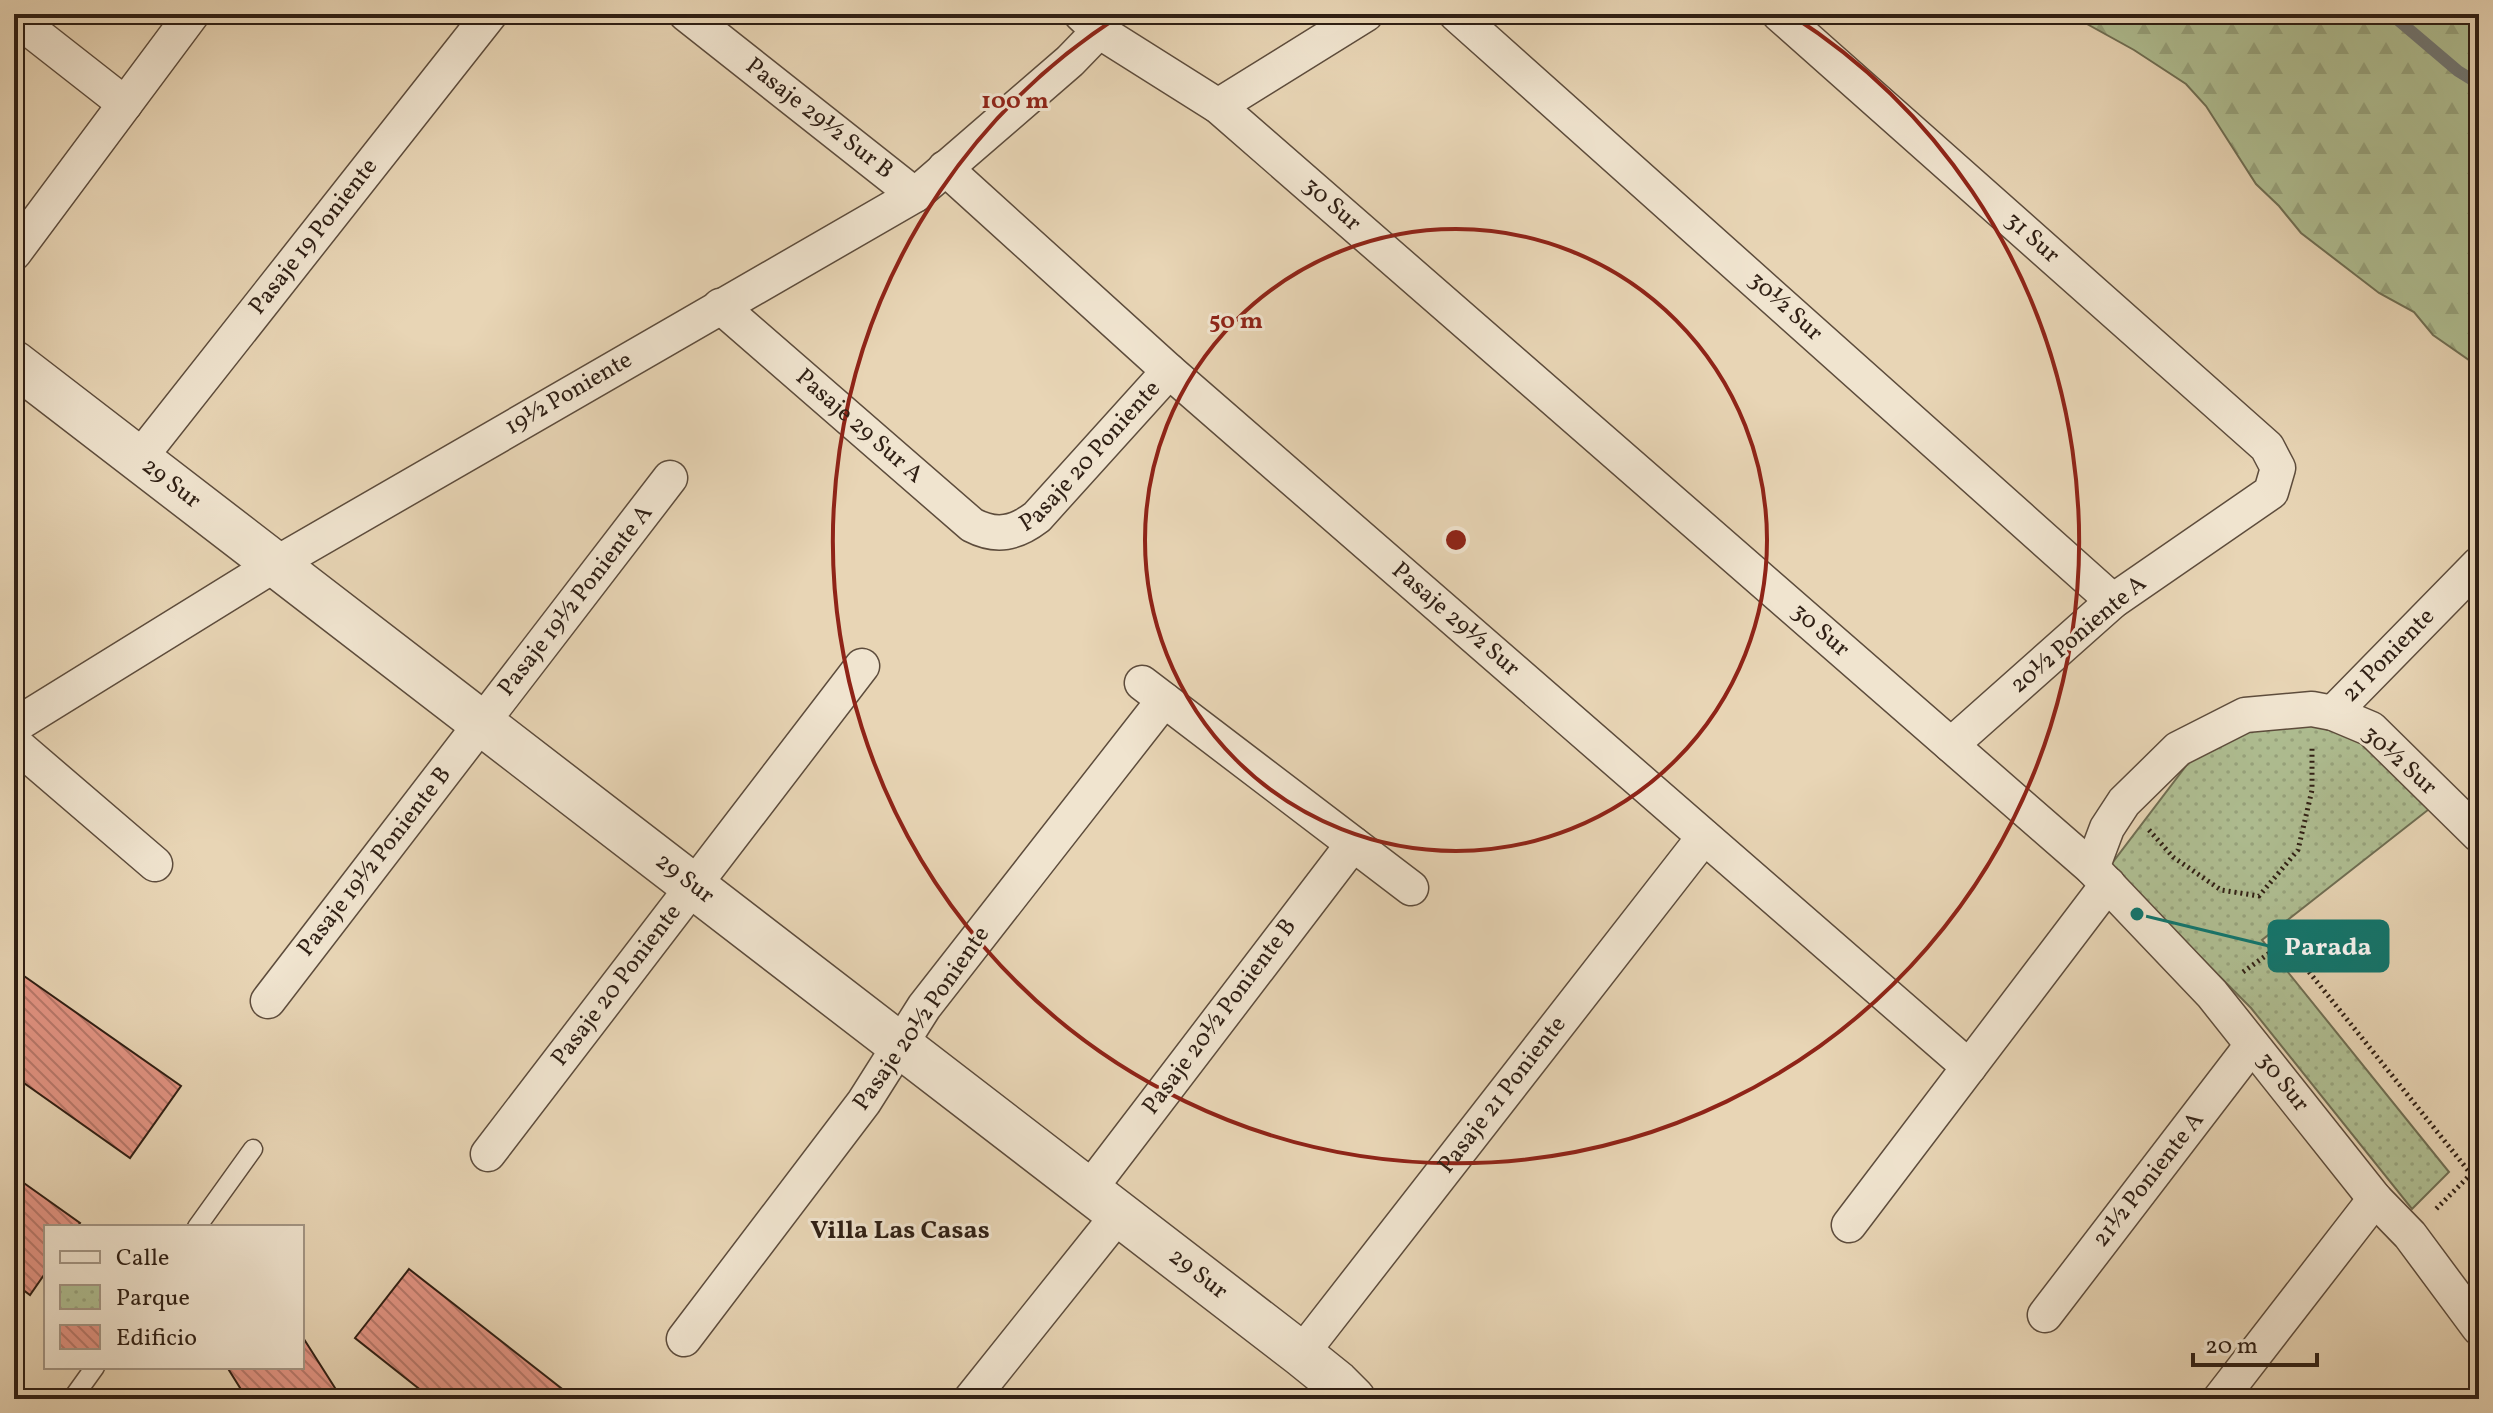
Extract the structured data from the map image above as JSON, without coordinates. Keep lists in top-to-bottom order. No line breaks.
{"streets":{"street":["Pasaje 29½ Sur B","30 Sur","Pasaje 19 Poniente","31 Sur","30½ Sur","19½ Poniente","Pasaje 29 Sur A","Pasaje 20 Poniente","29 Sur","Pasaje 19½ Poniente A","Pasaje 29½ Sur","20½ Poniente A","21 Poniente","Pasaje 19½ Poniente B","Pasaje 20½ Poniente B","Pasaje 20½ Poniente","Pasaje 21 Poniente","21½ Poniente A"]},"crossings":[["Pasaje 29½ Sur B","19½ Poniente"],["30 Sur","30½ Sur"],["30 Sur","19½ Poniente"],["30 Sur","20½ Poniente A"],["30 Sur","21½ Poniente A"],["Pasaje 19 Poniente","29 Sur"],["31 Sur","20½ Poniente A"],["30½ Sur","20½ Poniente A"],["30½ Sur","21 Poniente"],["19½ Poniente","Pasaje 29 Sur A"],["19½ Poniente","29 Sur"],["19½ Poniente","Pasaje 29½ Sur"],["Pasaje 29 Sur A","Pasaje 20 Poniente"],["Pasaje 20 Poniente","29 Sur"],["Pasaje 20 Poniente","Pasaje 29½ Sur"],["29 Sur","Pasaje 19½ Poniente A"],["29 Sur","Pasaje 19½ Poniente B"],["29 Sur","Pasaje 20½ Poniente B"],["29 Sur","Pasaje 20½ Poniente"],["29 Sur","Pasaje 21 Poniente"],["Pasaje 19½ Poniente A","Pasaje 19½ Poniente B"],["Pasaje 29½ Sur","Pasaje 21 Poniente"],["Pasaje 20½ Poniente B","Pasaje 20½ Poniente"]],"districts":["Villa Las Casas"],"places":["Parada"],"legend":["Calle","Parque","Edificio"],"scale_bar":"20 m","rings":["100 m","50 m"]}
